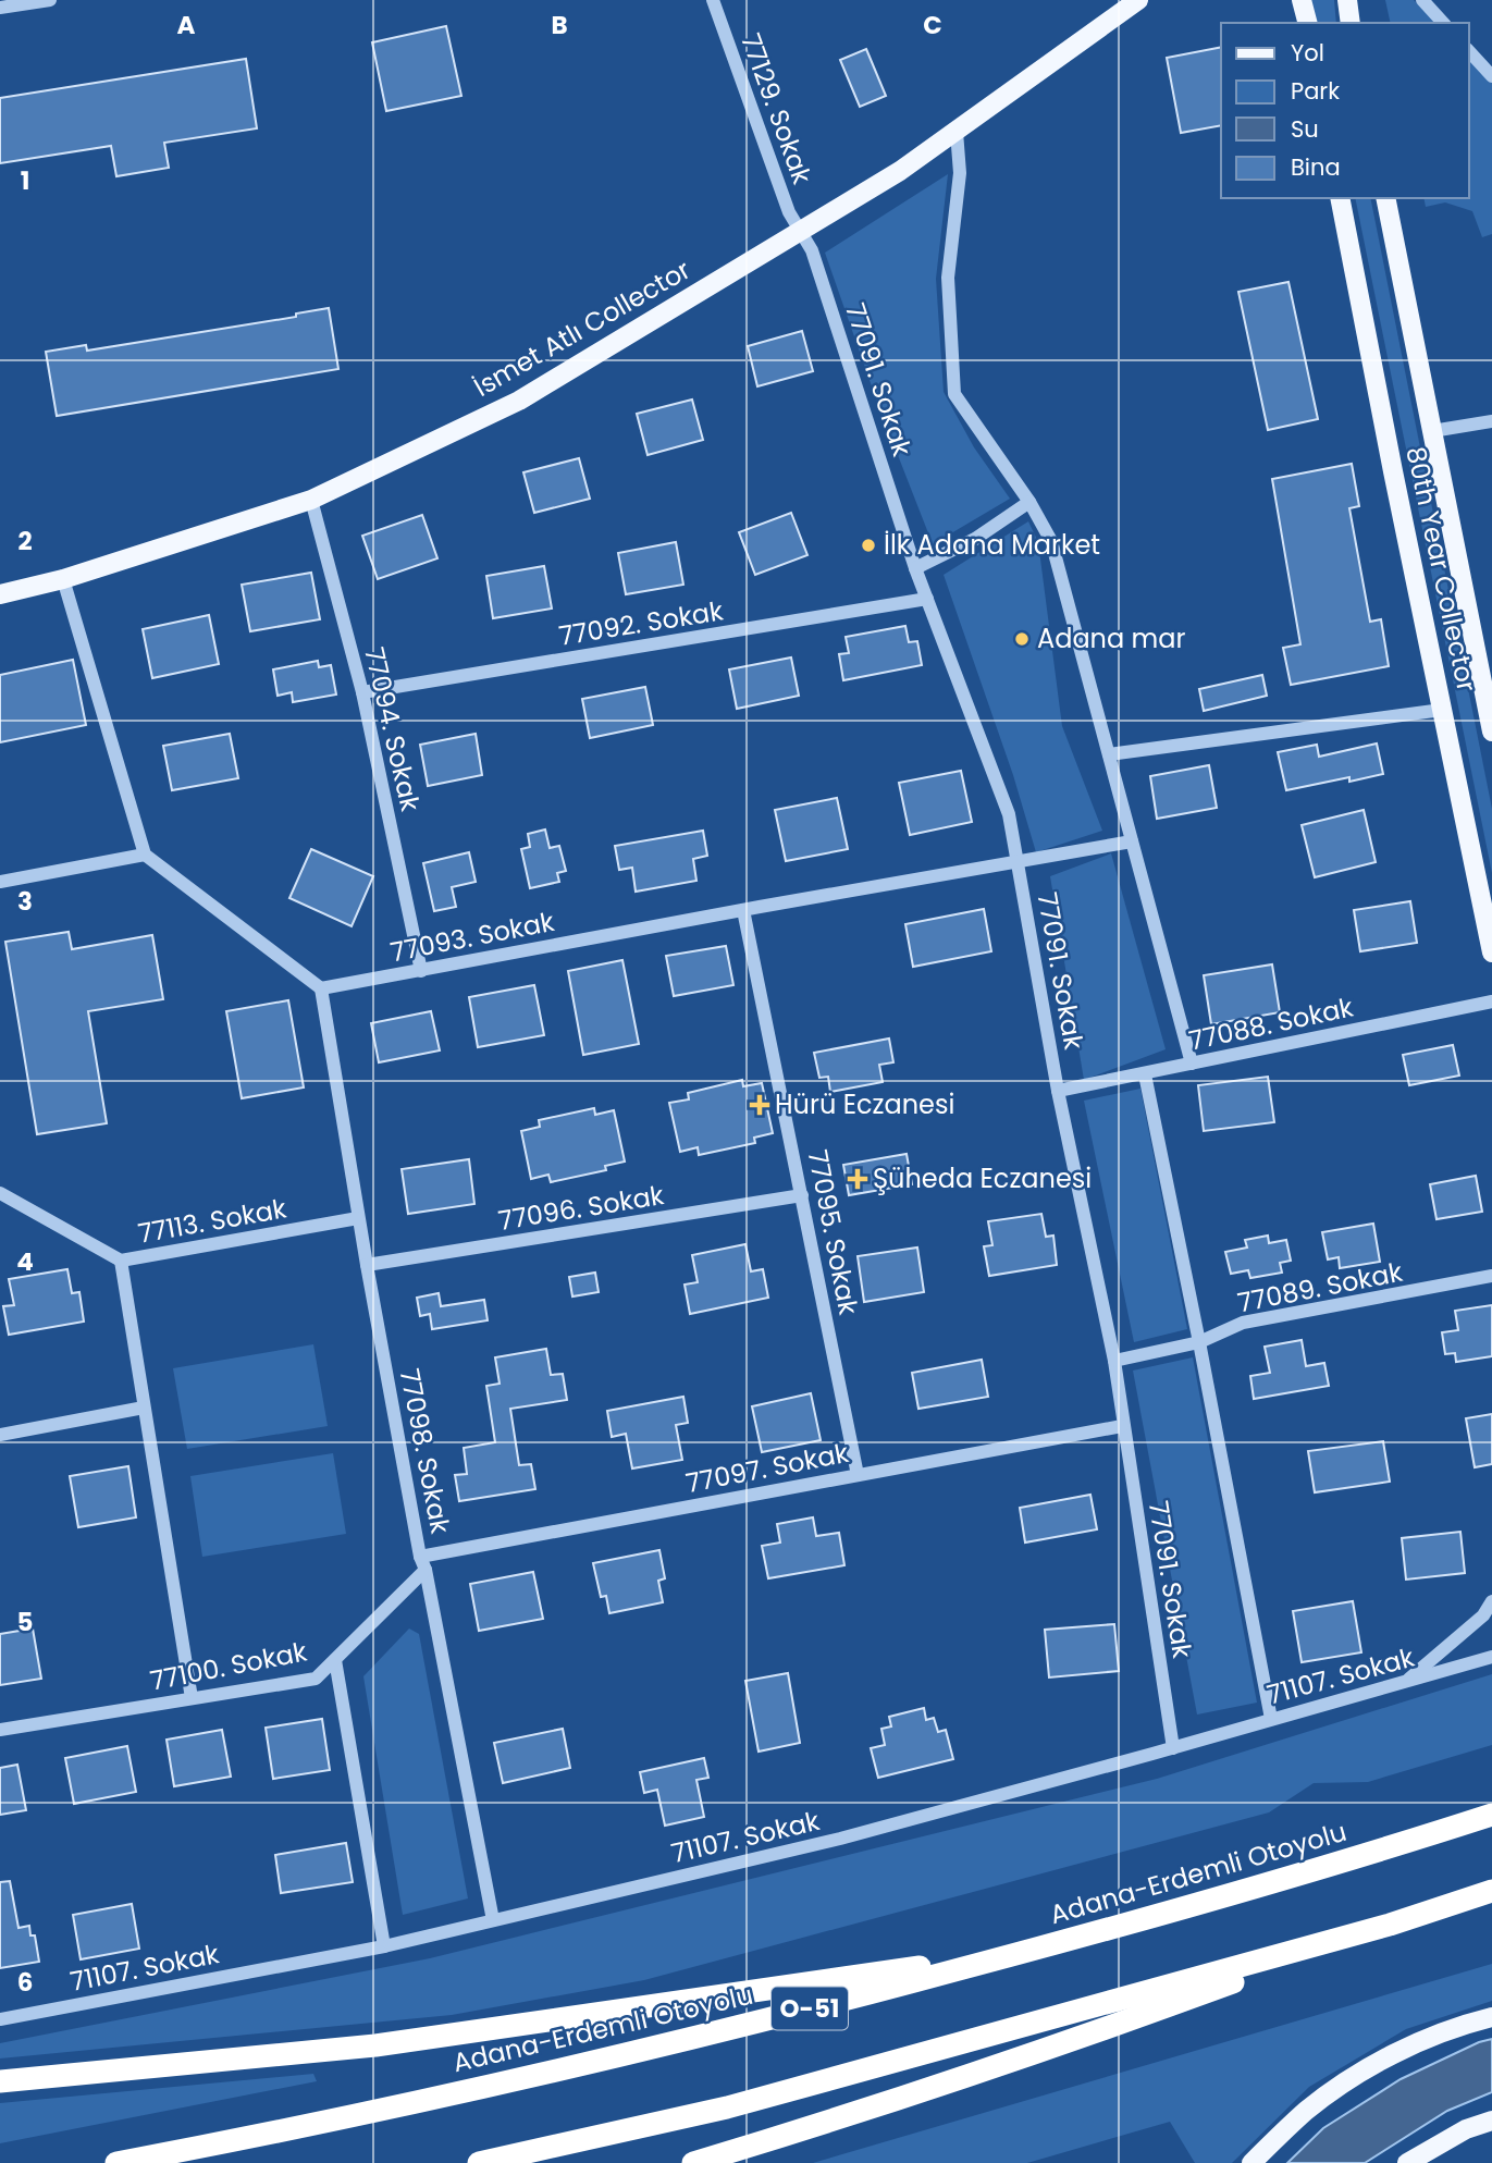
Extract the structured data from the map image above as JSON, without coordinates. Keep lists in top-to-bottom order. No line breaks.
{"streets":{"highway":["Adana-Erdemli Otoyolu","O-51"],"main road":["İsmet Atlı Collector","80th Year Collector"],"street":["77129. Sokak","77091. Sokak","77092. Sokak","77094. Sokak","77093. Sokak","77088. Sokak","77096. Sokak","77113. Sokak","77095. Sokak","77089. Sokak","77098. Sokak","77097. Sokak","77100. Sokak","71107. Sokak"]},"crossings":[["77129. Sokak","İsmet Atlı Collector"],["77129. Sokak","77091. Sokak"],["İsmet Atlı Collector","77091. Sokak"],["İsmet Atlı Collector","77094. Sokak"],["77091. Sokak","77092. Sokak"],["77091. Sokak","77093. Sokak"],["77091. Sokak","77088. Sokak"],["77091. Sokak","77089. Sokak"],["77091. Sokak","77097. Sokak"],["77091. Sokak","71107. Sokak"],["77092. Sokak","77094. Sokak"],["77094. Sokak","77093. Sokak"],["77093. Sokak","77095. Sokak"],["77093. Sokak","77098. Sokak"],["77096. Sokak","77095. Sokak"],["77096. Sokak","77098. Sokak"],["77113. Sokak","77098. Sokak"],["77095. Sokak","77097. Sokak"],["77098. Sokak","77097. Sokak"],["77098. Sokak","77100. Sokak"],["77098. Sokak","71107. Sokak"],["77097. Sokak","77100. Sokak"]],"places":{"other":["İlk Adana Market","Adana mar"],"health":["Hürü Eczanesi","Şüheda Eczanesi"]},"legend":["Yol","Park","Su","Bina"],"grid":{"columns":["A","B","C"],"rows":["1","2","3","4","5","6"]}}
